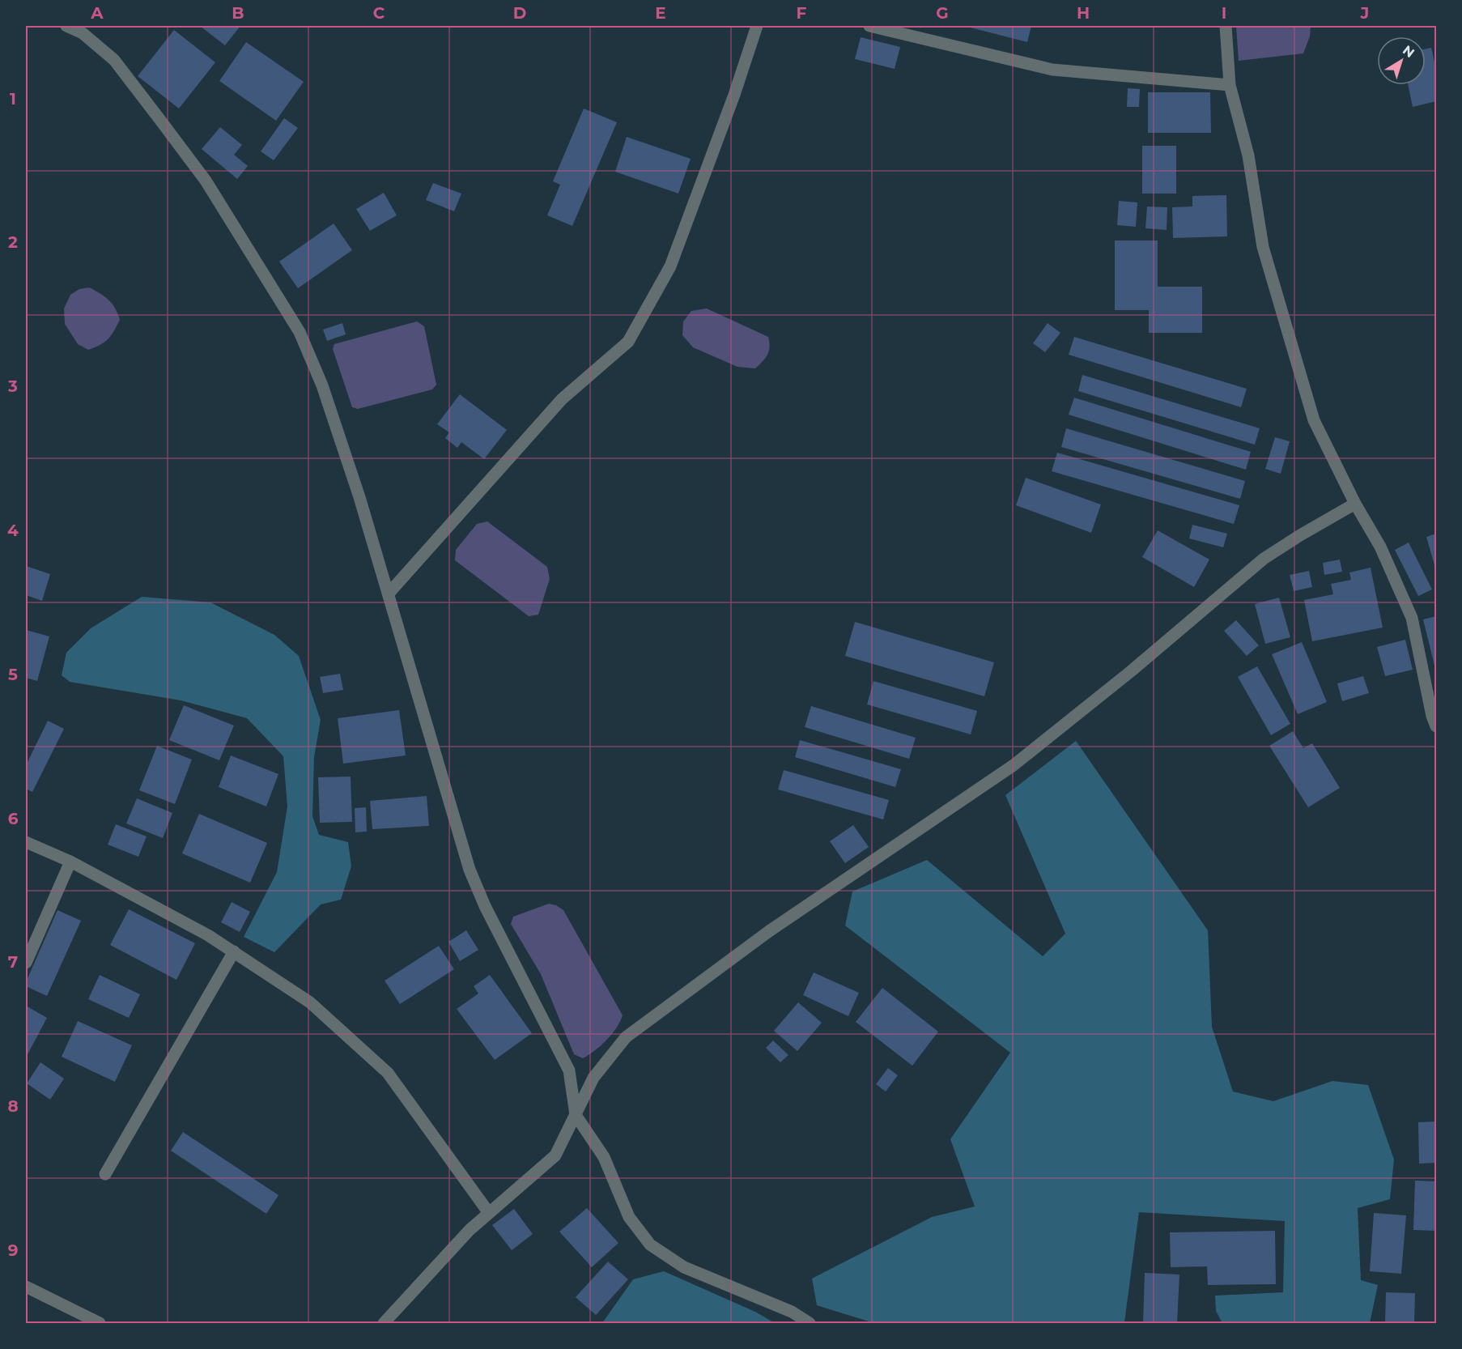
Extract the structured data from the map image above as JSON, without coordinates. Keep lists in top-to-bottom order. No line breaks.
{"north":"top right","grid":{"columns":["A","B","C","D","E","F","G","H","I","J"],"rows":["1","2","3","4","5","6","7","8","9"]}}
